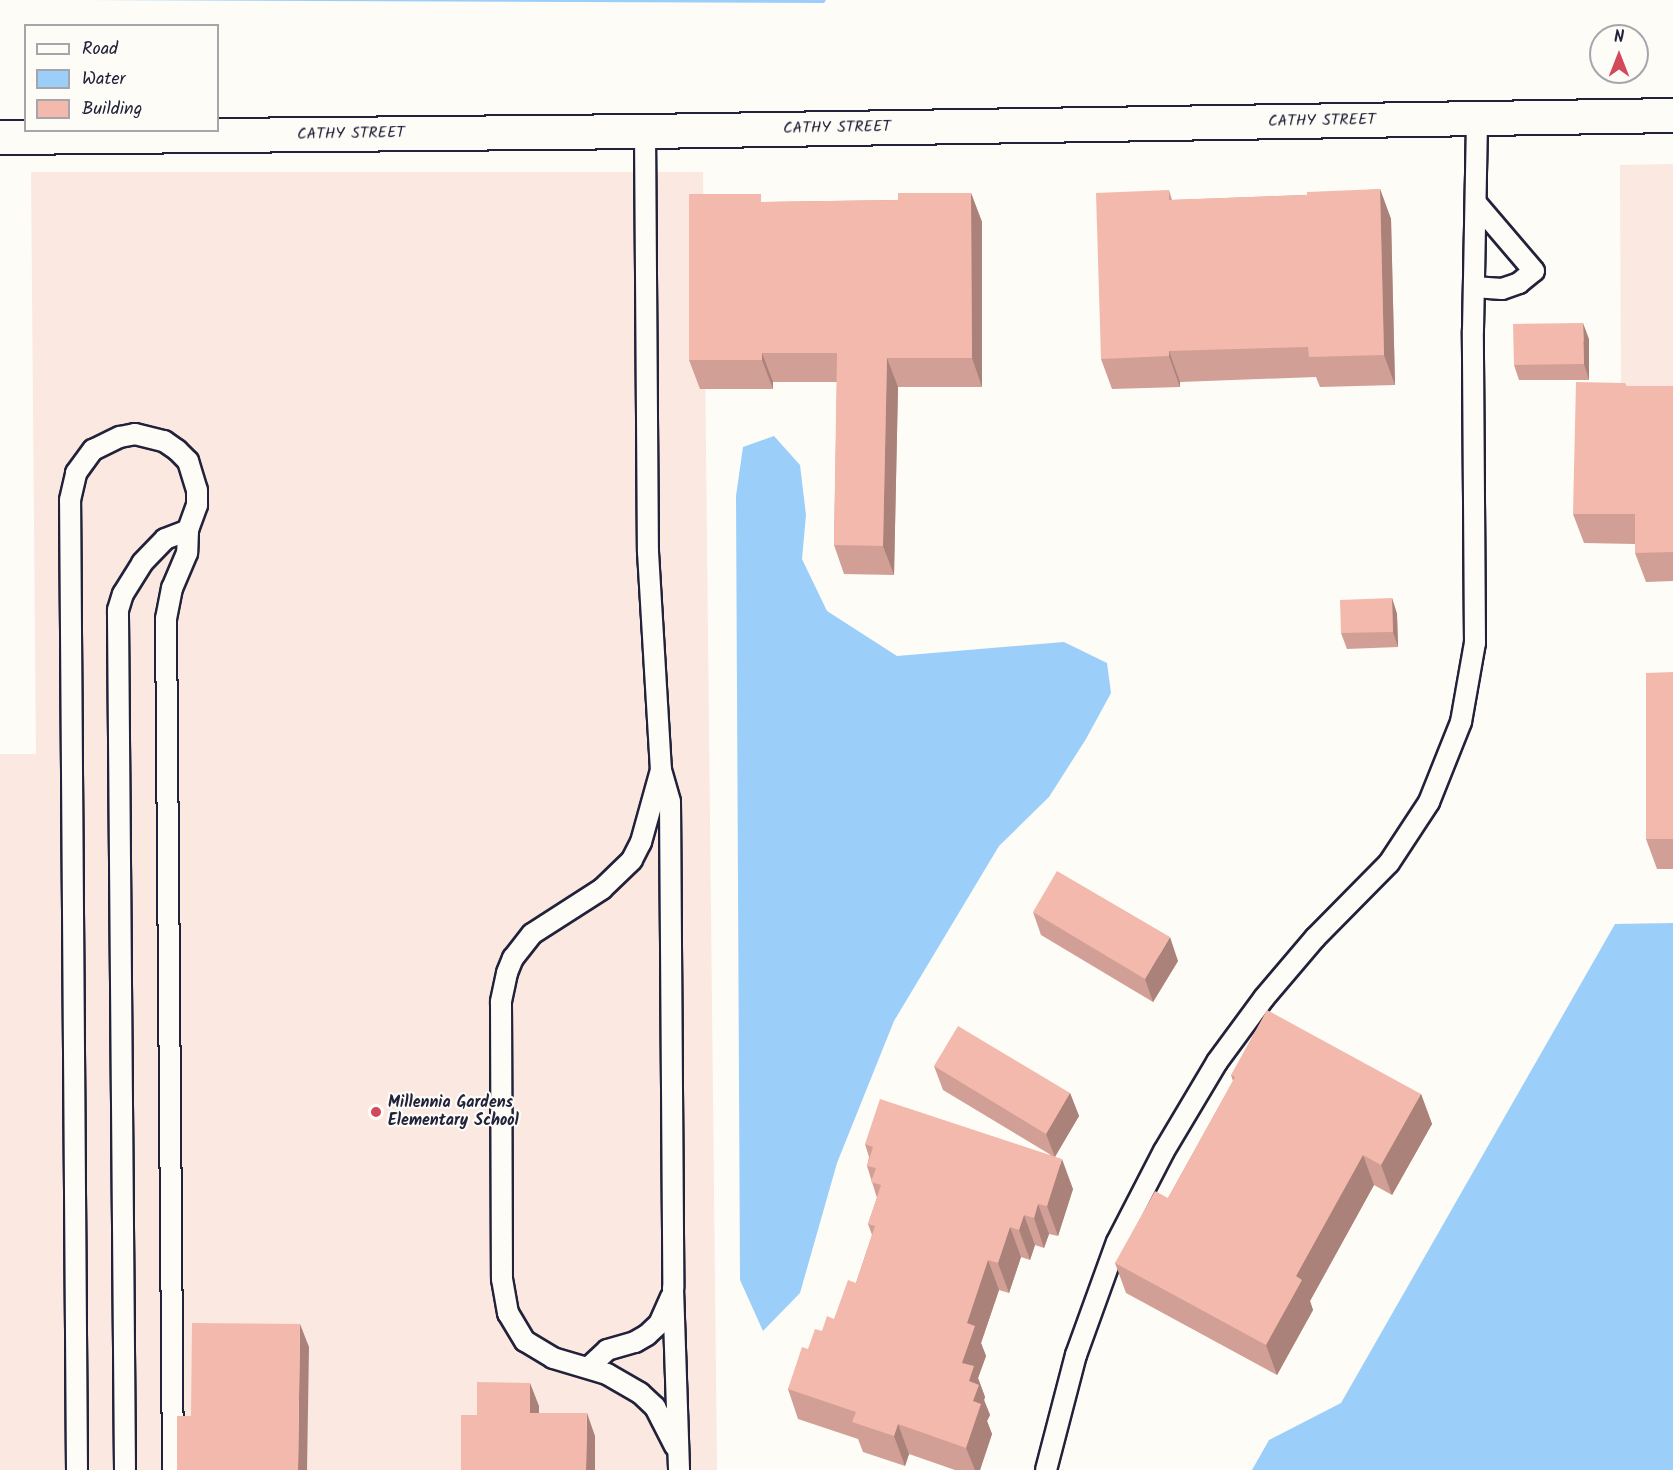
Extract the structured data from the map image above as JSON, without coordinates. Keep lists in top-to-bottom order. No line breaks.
{"streets":{"street":["CATHY STREET"]},"places":["Millennia Gardens Elementary School"],"legend":["Road","Water","Building"],"north":"top"}
